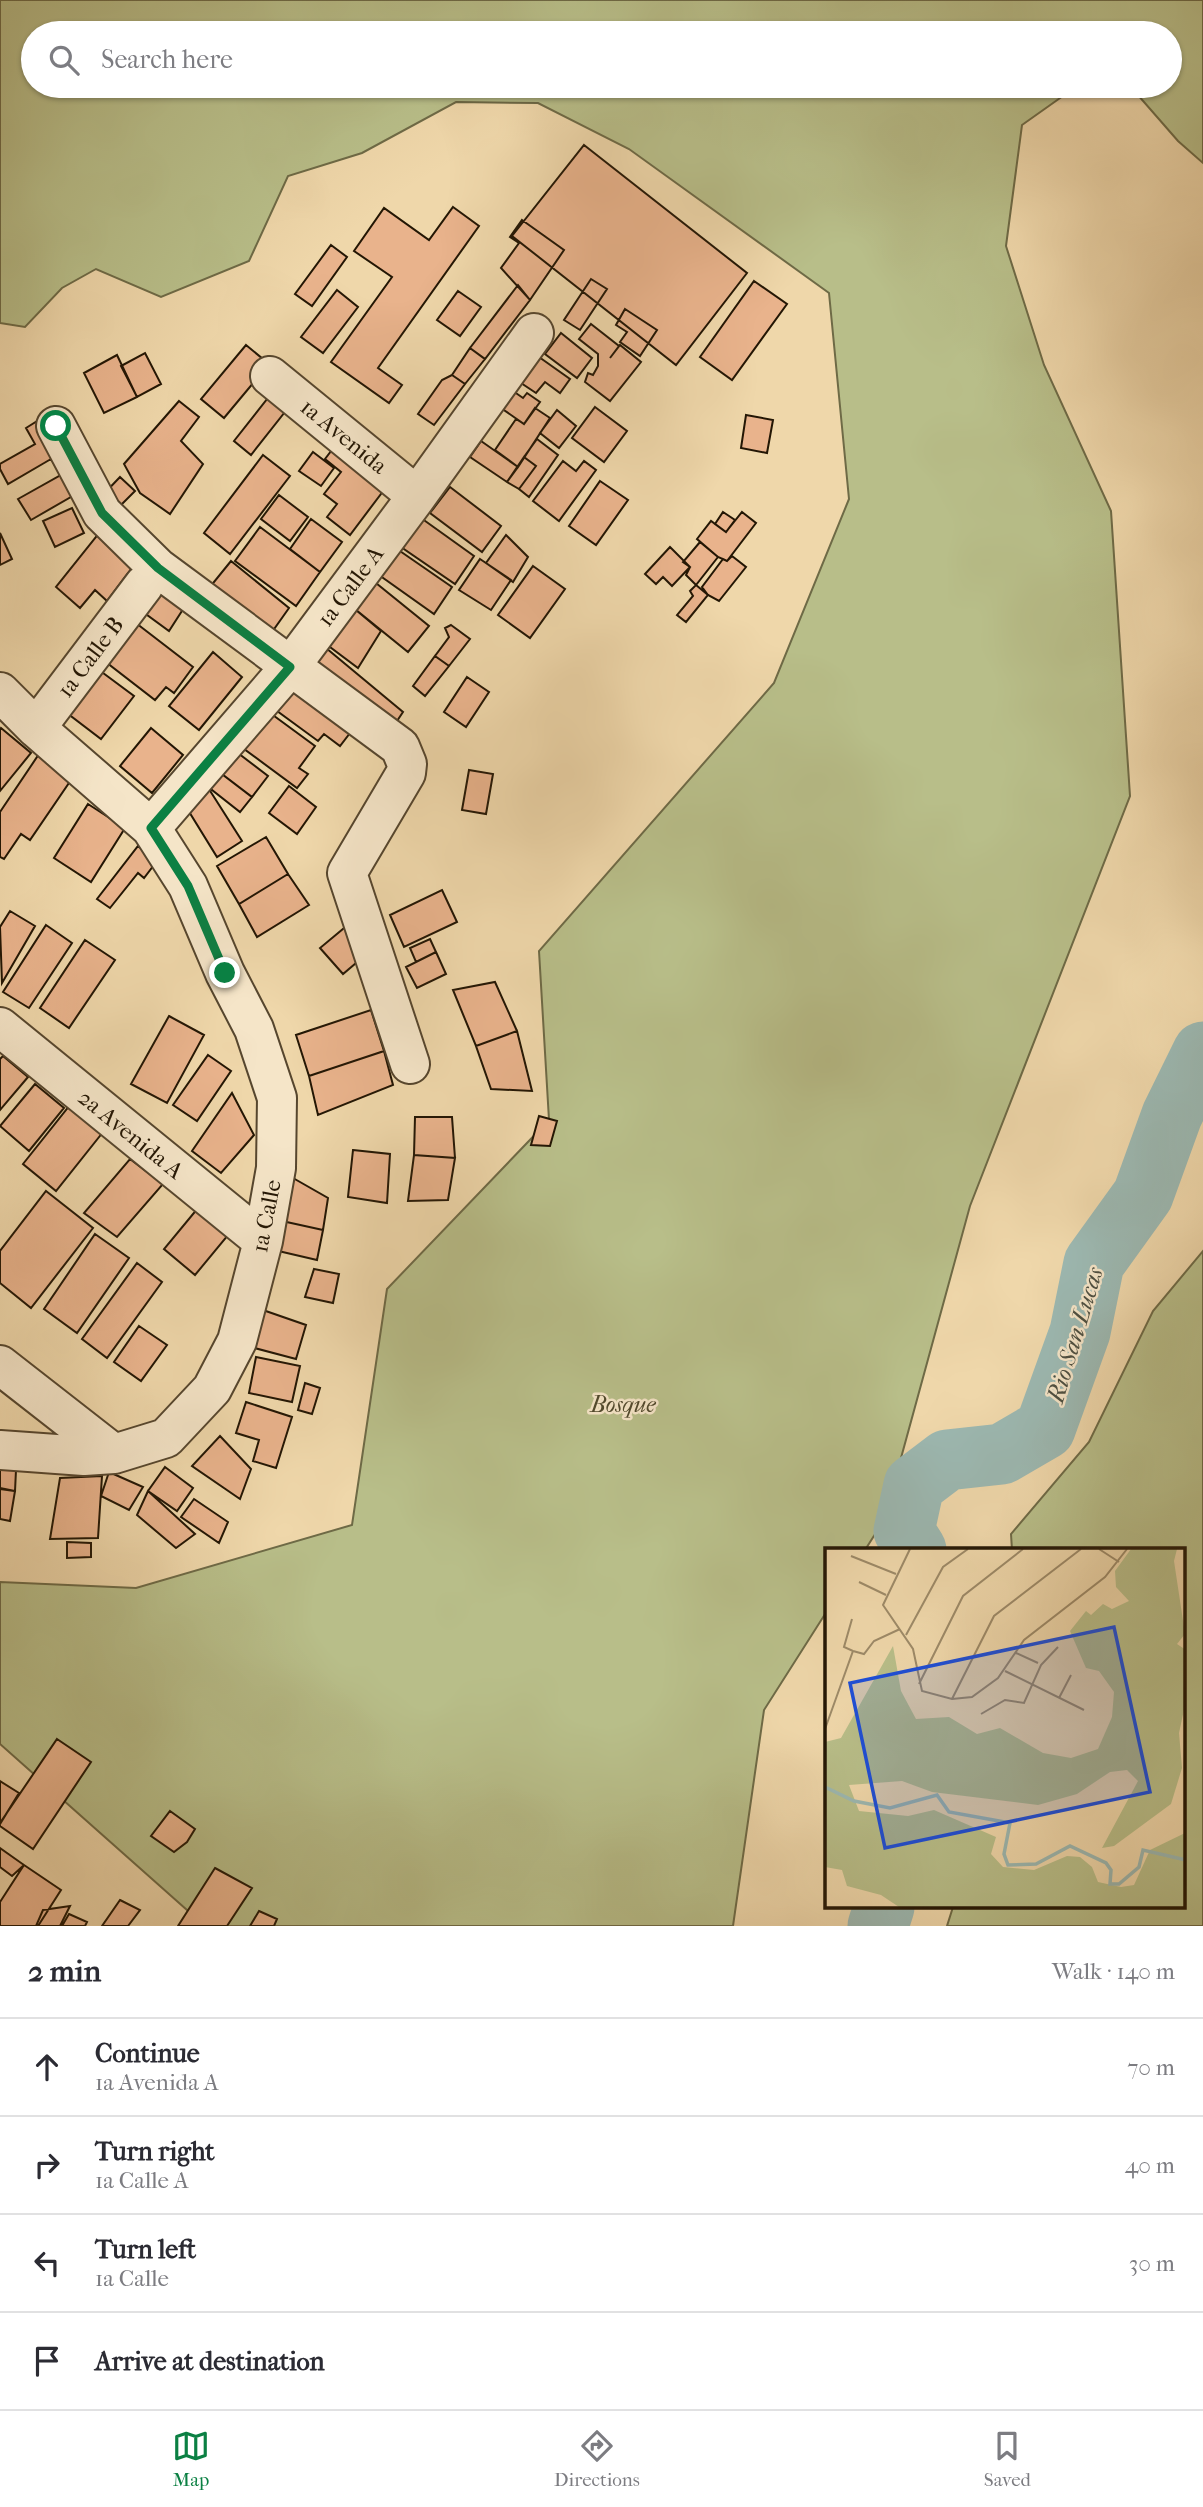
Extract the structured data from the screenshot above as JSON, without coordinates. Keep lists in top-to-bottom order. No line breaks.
{"streets":{"street":["1a Avenida","1a Calle A","1a Calle B","2a Avenida A","1a Calle"]},"crossings":[["1a Avenida","1a Calle A"],["1a Calle A","1a Calle"],["2a Avenida A","1a Calle"]],"water":["Rio San Lucas"],"parks":["Bosque"],"page":{"search":"Search here","heading":["2 min","Walk · 140 m"],"list":[["Continue","1a Avenida A","70 m"],["Turn right","1a Calle A","40 m"],["Turn left","1a Calle","30 m"],"Arrive at destination"],"nav":["Map","Directions","Saved"]}}
